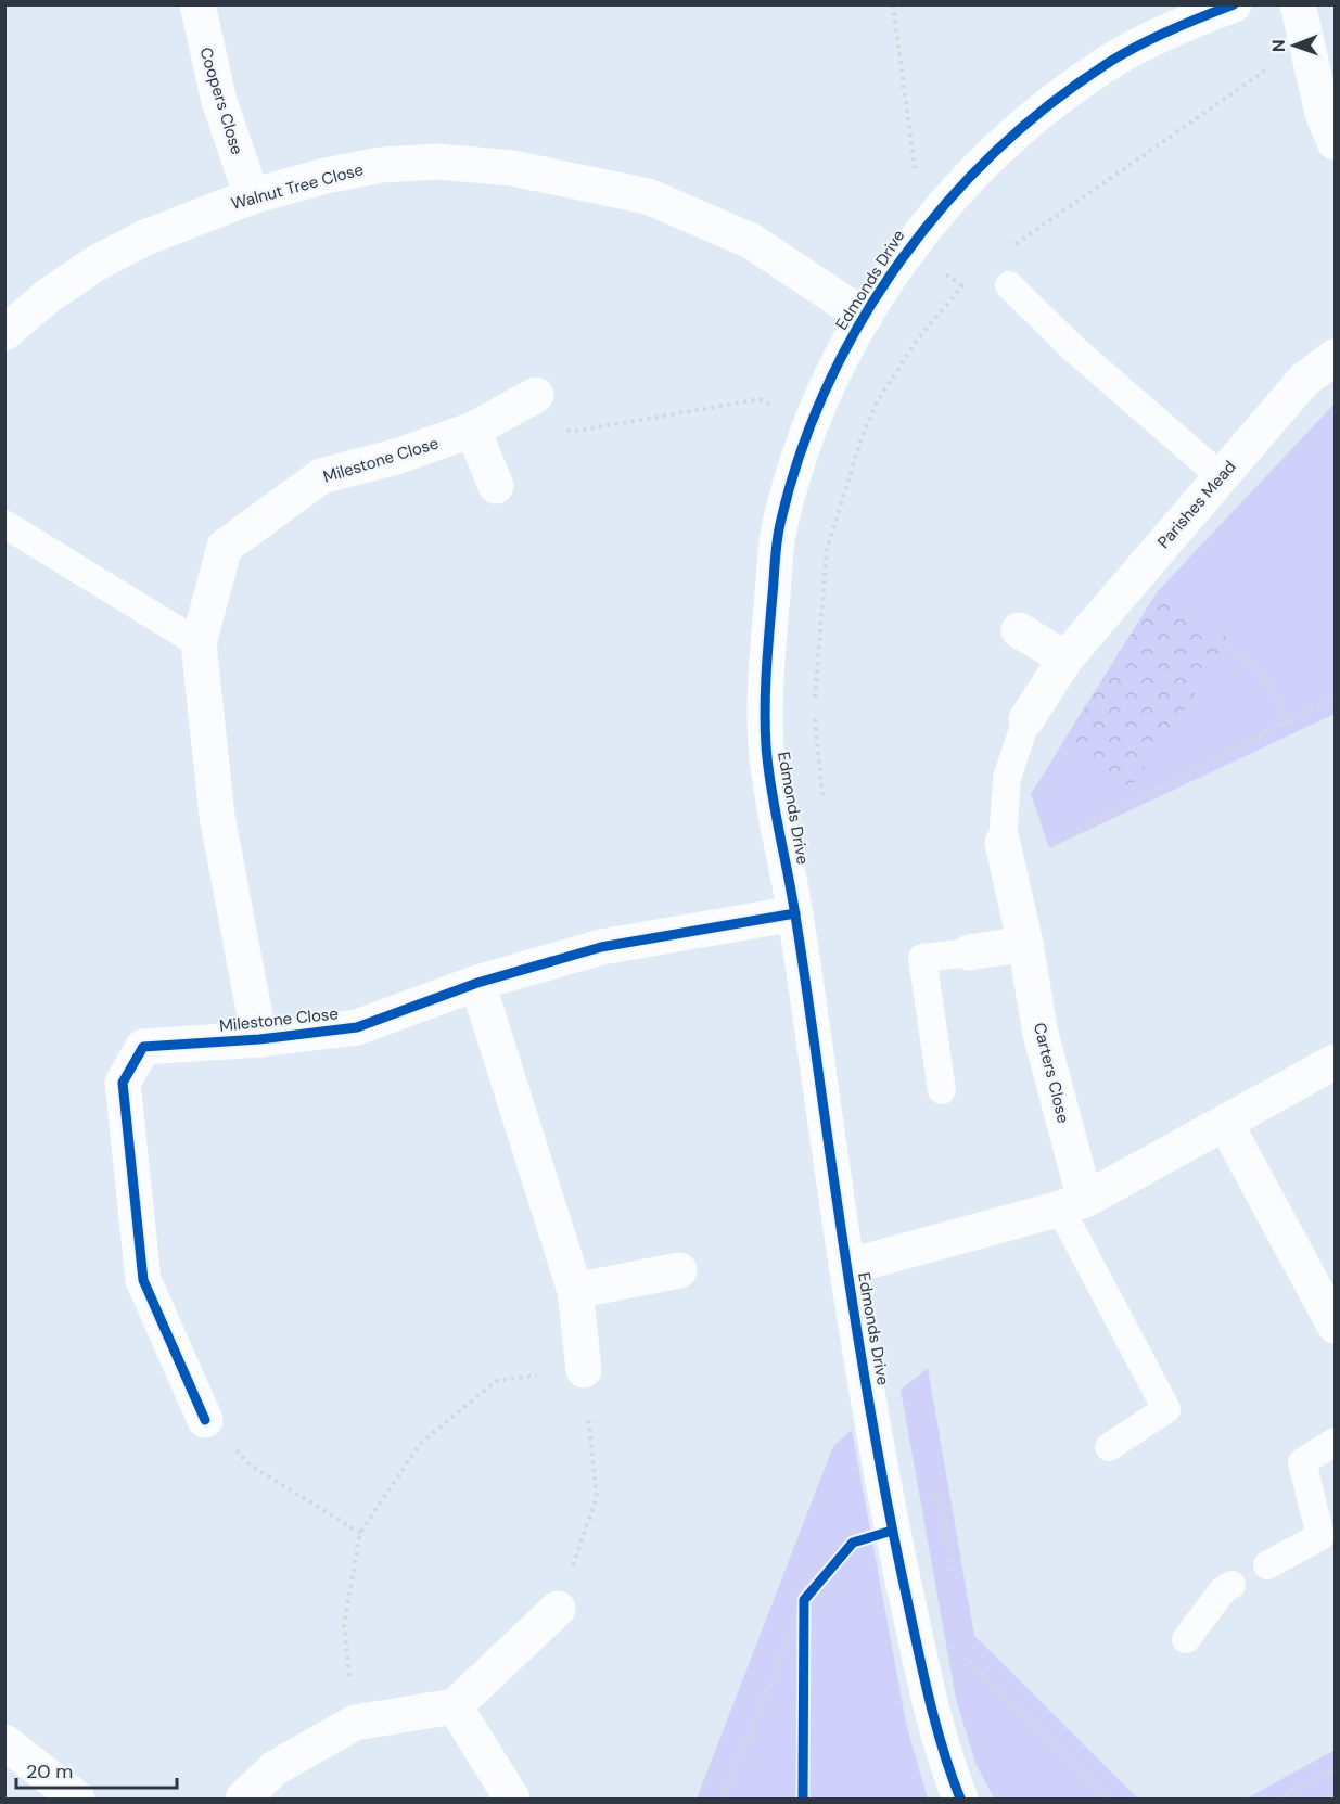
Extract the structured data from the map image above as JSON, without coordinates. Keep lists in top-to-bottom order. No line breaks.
{"streets":{"street":["Coopers Close","Walnut Tree Close","Edmonds Drive","Milestone Close","Parishes Mead","Carters Close"]},"crossings":[["Coopers Close","Walnut Tree Close"],["Walnut Tree Close","Edmonds Drive"],["Edmonds Drive","Milestone Close"]],"scale_bar":"20 m","north":"left"}
